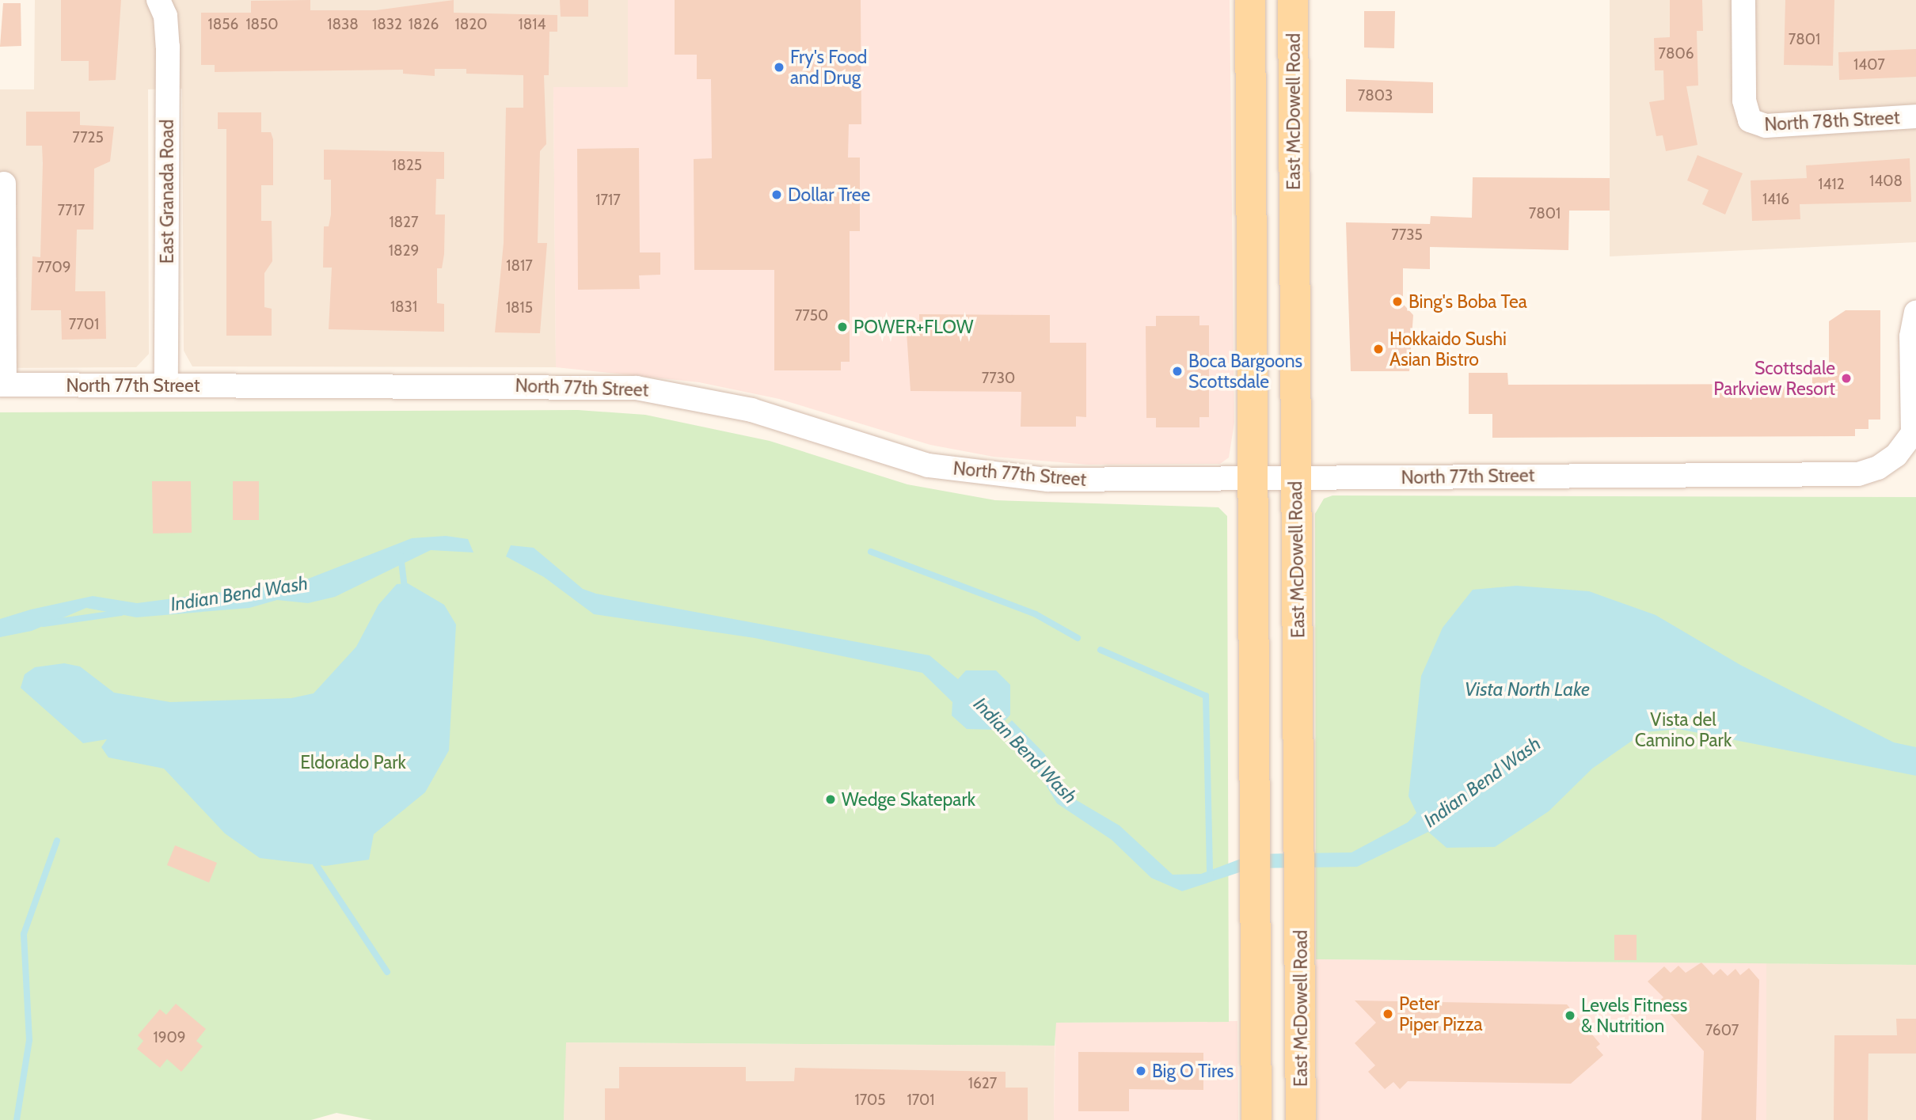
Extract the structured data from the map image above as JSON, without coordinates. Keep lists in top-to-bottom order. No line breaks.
{"streets":{"main road":["East McDowell Road"],"street":["North 78th Street","East Granada Road","North 77th Street"]},"crossings":[["East McDowell Road","North 77th Street"],["East Granada Road","North 77th Street"]],"water":["Indian Bend Wash","Vista North Lake"],"parks":["Vista del Camino Park","Eldorado Park"],"places":["Fry's Food and Drug","Dollar Tree","Bing's Boba Tea","POWER+FLOW","Hokkaido Sushi Asian Bistro","Boca Bargoons Scottsdale","Scottsdale Parkview Resort","Wedge Skatepark","Peter Piper Pizza","Levels Fitness & Nutrition","Big O Tires"],"house_numbers":["1856","1850","1838","1832","1826","1820","1814","7801","7806","1407","7803","7725","1825","1408","1412","1416","1717","7717","7801","1827","7735","1829","1817","7709","1831","1815","7750","7701","7730","7607","1909","1627","1705","1701"]}
